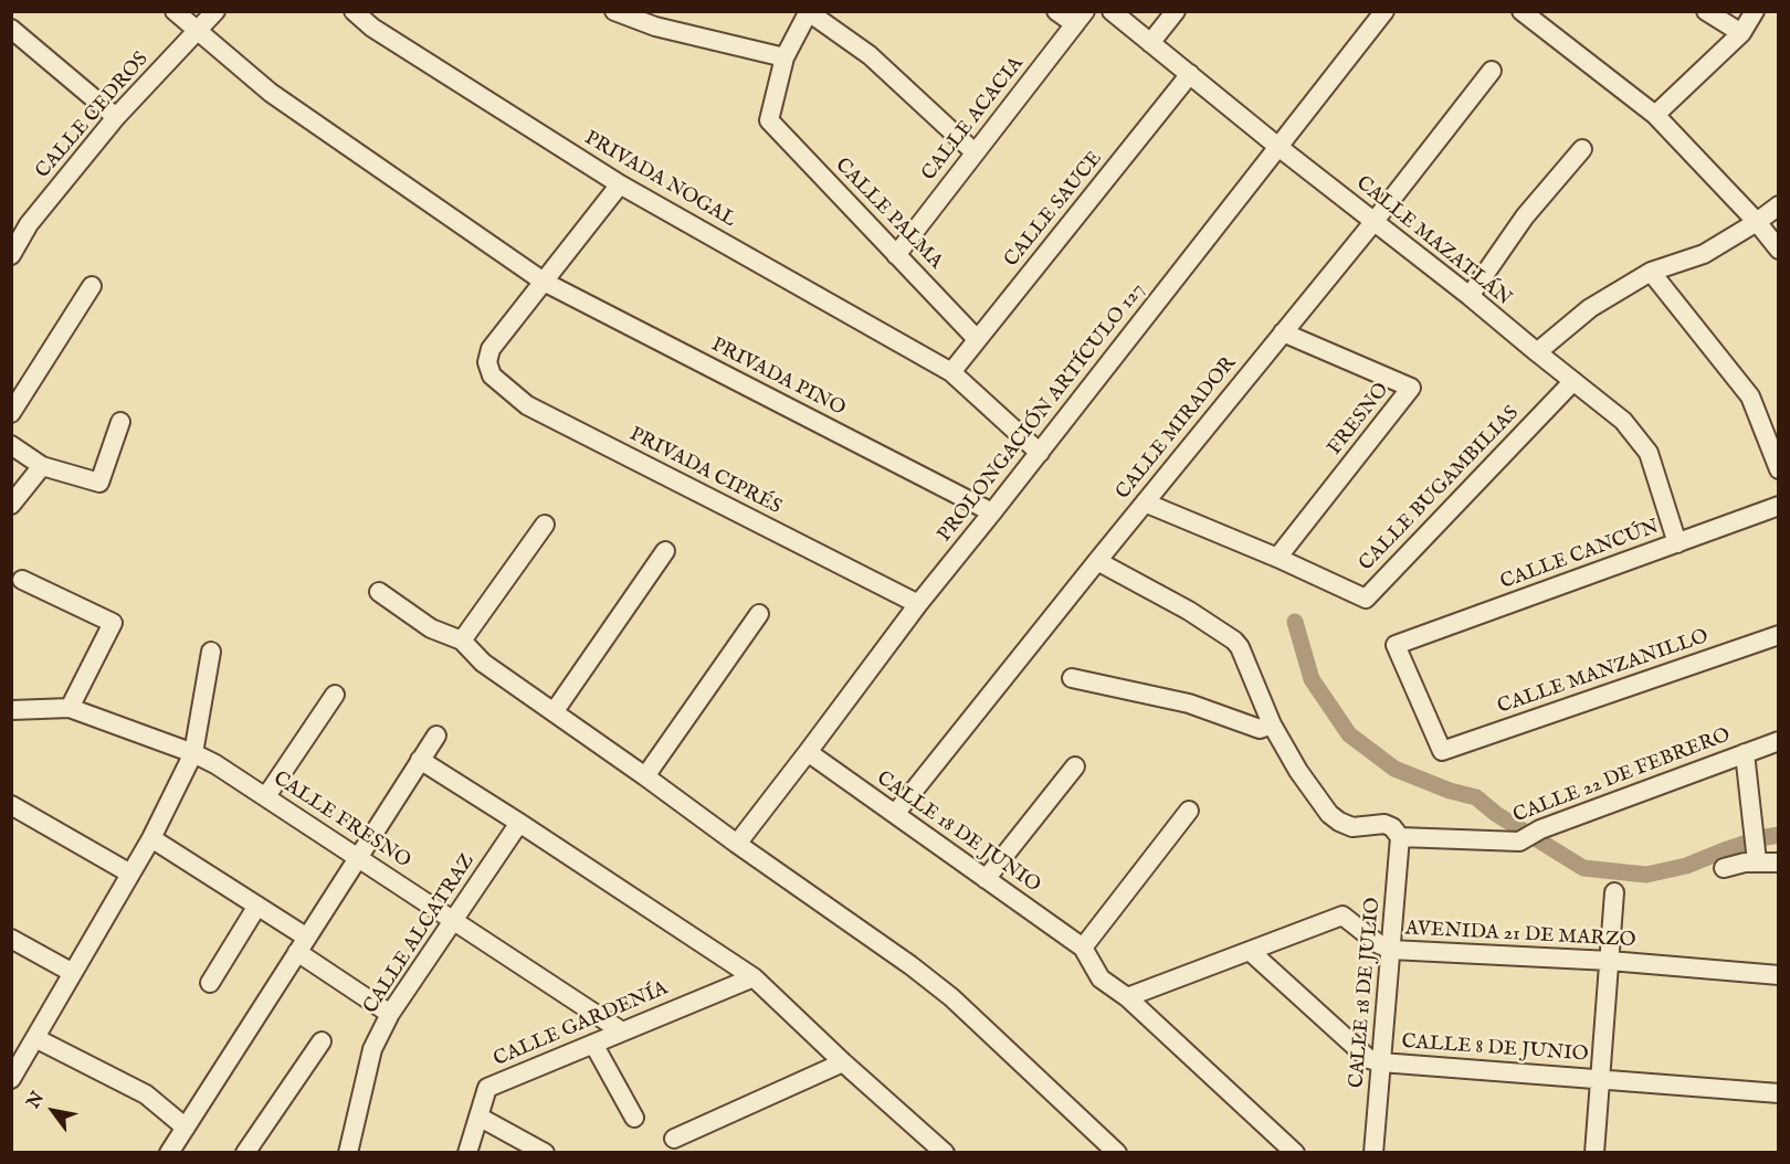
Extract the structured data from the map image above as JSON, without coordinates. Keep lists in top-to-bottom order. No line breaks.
{"streets":{"street":["CALLE CEDROS","CALLE ACACIA","PRIVADA NOGAL","CALLE SAUCE","CALLE PALMA","CALLE MAZATLÁN","PRIVADA PINO","PROLONGACIÓN ARTÍCULO 127","FRESNO","CALLE MIRADOR","PRIVADA CIPRÉS","CALLE BUGAMBILIAS","CALLE CANCÚN","CALLE MANZANILLO","CALLE 22 DE FEBRERO","CALLE FRESNO","CALLE 18 DE JUNIO","CALLE ALCATRAZ","AVENIDA 21 DE MARZO","CALLE 18 DE JULIO","CALLE GARDENÍA","CALLE 8 DE JUNIO"]},"crossings":[["CALLE CEDROS","PRIVADA PINO"],["CALLE ACACIA","CALLE PALMA"],["PRIVADA NOGAL","CALLE SAUCE"],["PRIVADA NOGAL","PROLONGACIÓN ARTÍCULO 127"],["CALLE SAUCE","CALLE PALMA"],["CALLE SAUCE","CALLE MAZATLÁN"],["CALLE MAZATLÁN","PROLONGACIÓN ARTÍCULO 127"],["CALLE MAZATLÁN","CALLE MIRADOR"],["CALLE MAZATLÁN","CALLE BUGAMBILIAS"],["CALLE MAZATLÁN","CALLE CANCÚN"],["PRIVADA PINO","PROLONGACIÓN ARTÍCULO 127"],["PRIVADA PINO","PRIVADA CIPRÉS"],["PROLONGACIÓN ARTÍCULO 127","PRIVADA CIPRÉS"],["PROLONGACIÓN ARTÍCULO 127","CALLE 18 DE JUNIO"],["FRESNO","CALLE MIRADOR"],["FRESNO","CALLE BUGAMBILIAS"],["CALLE MIRADOR","CALLE BUGAMBILIAS"],["CALLE MIRADOR","CALLE 18 DE JUNIO"],["CALLE CANCÚN","CALLE MANZANILLO"],["CALLE 22 DE FEBRERO","CALLE 18 DE JULIO"],["CALLE FRESNO","CALLE ALCATRAZ"],["CALLE FRESNO","CALLE GARDENÍA"],["AVENIDA 21 DE MARZO","CALLE 18 DE JULIO"],["AVENIDA 21 DE MARZO","CALLE 8 DE JUNIO"],["CALLE 18 DE JULIO","CALLE 8 DE JUNIO"]],"north":"top left"}
